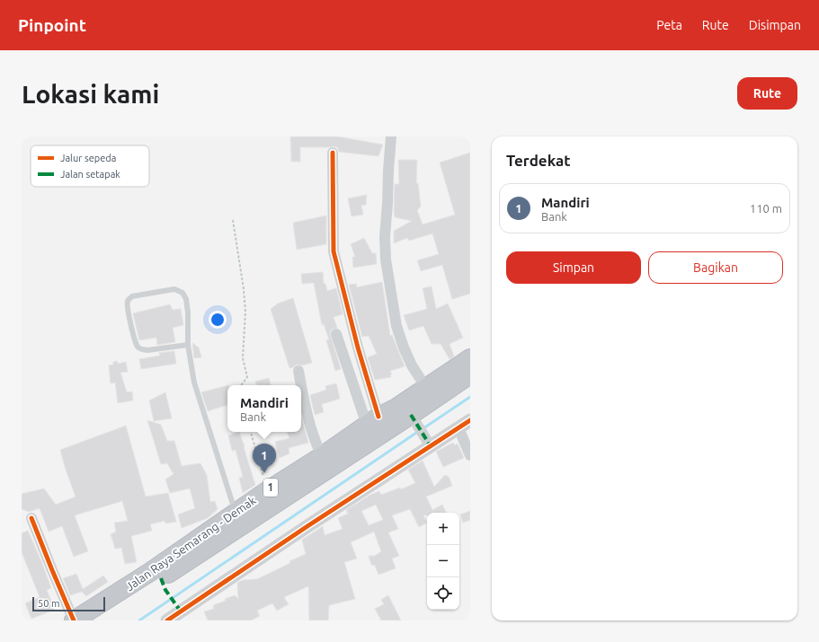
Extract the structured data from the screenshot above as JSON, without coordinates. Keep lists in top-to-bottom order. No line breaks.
{"streets":{"highway":["1","Jalan Raya Semarang - Demak"]},"legend":["Jalur sepeda","Jalan setapak"],"scale_bar":"50 m","page":{"header":"Pinpoint","nav":["Peta","Rute","Disimpan"],"buttons":["Rute",["Simpan","Bagikan"]],"title":"Lokasi kami","heading":"Terdekat","list":[{"mark":"1","name":"Mandiri","note":"Bank","value":"110 m"}],"popup":["Mandiri","Bank"],"pins":"1","map_buttons":["+","−"],"scale":"50 m"}}
